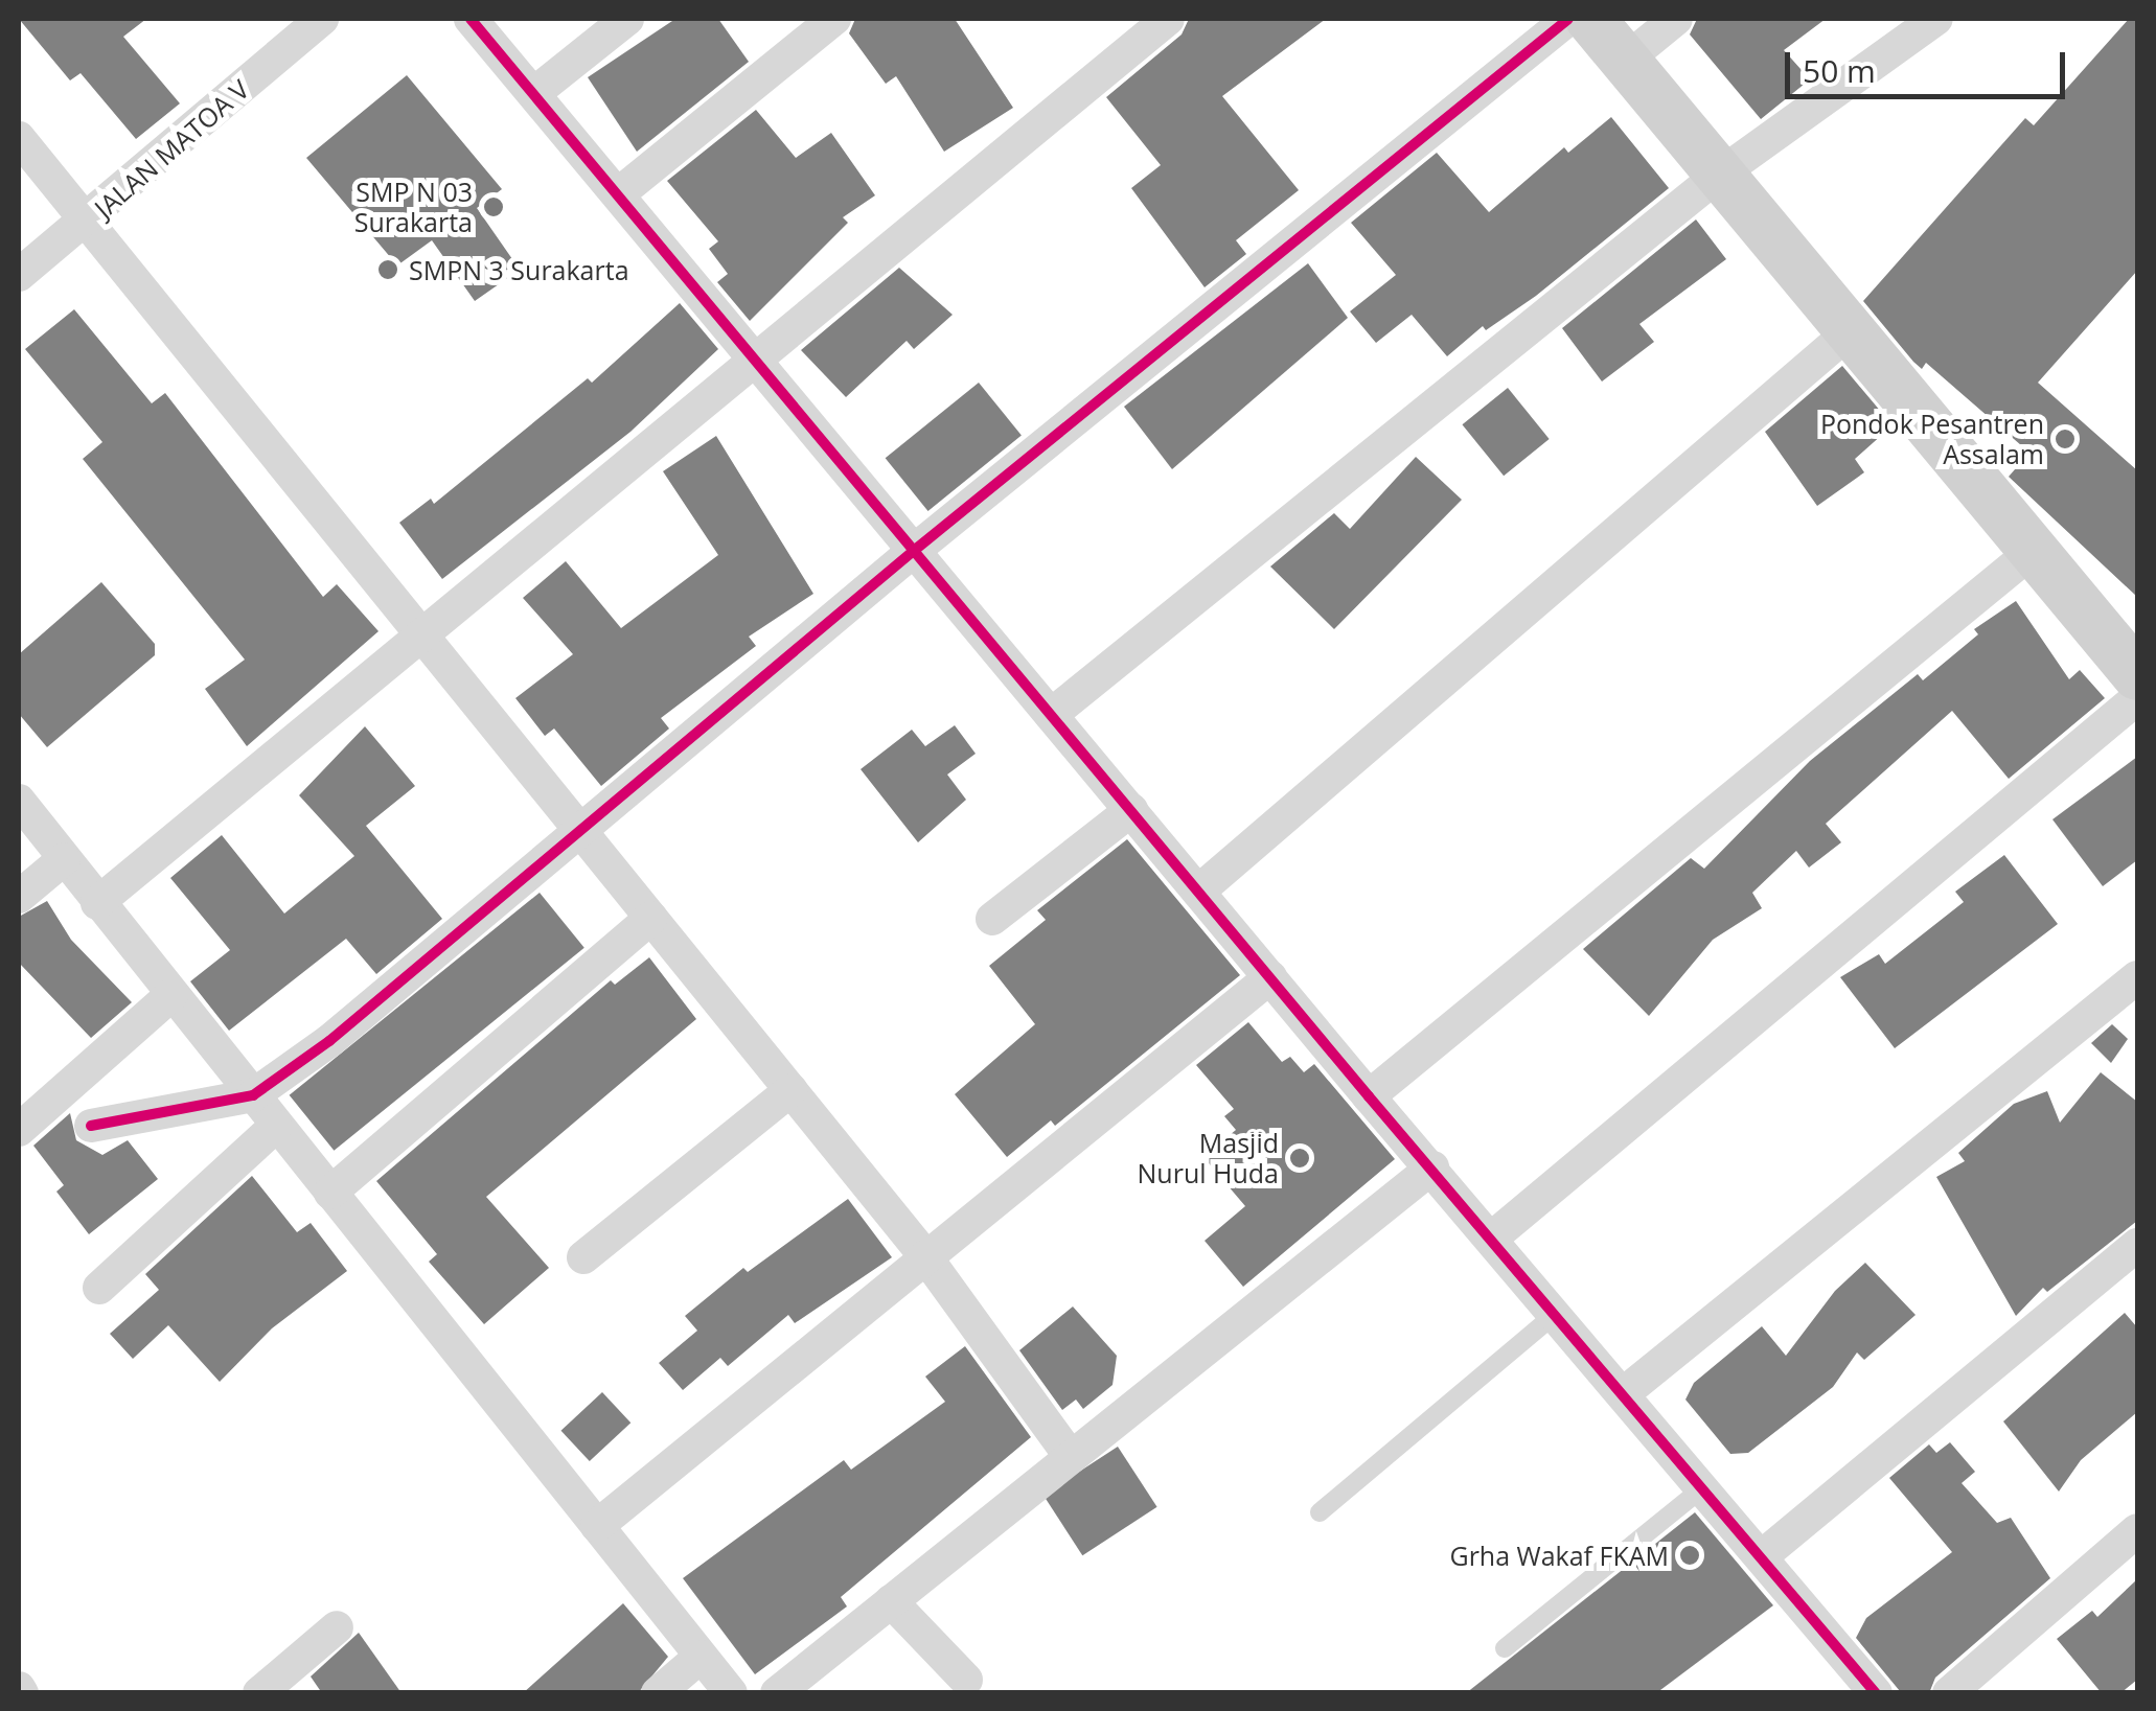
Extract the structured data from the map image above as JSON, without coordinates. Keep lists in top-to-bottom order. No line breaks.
{"streets":{"street":["JALAN MATOA V"]},"places":["SMP N 03 Surakarta","SMPN 3 Surakarta","Pondok Pesantren Assalam","Masjid Nurul Huda","Grha Wakaf FKAM"],"scale_bar":"50 m"}
